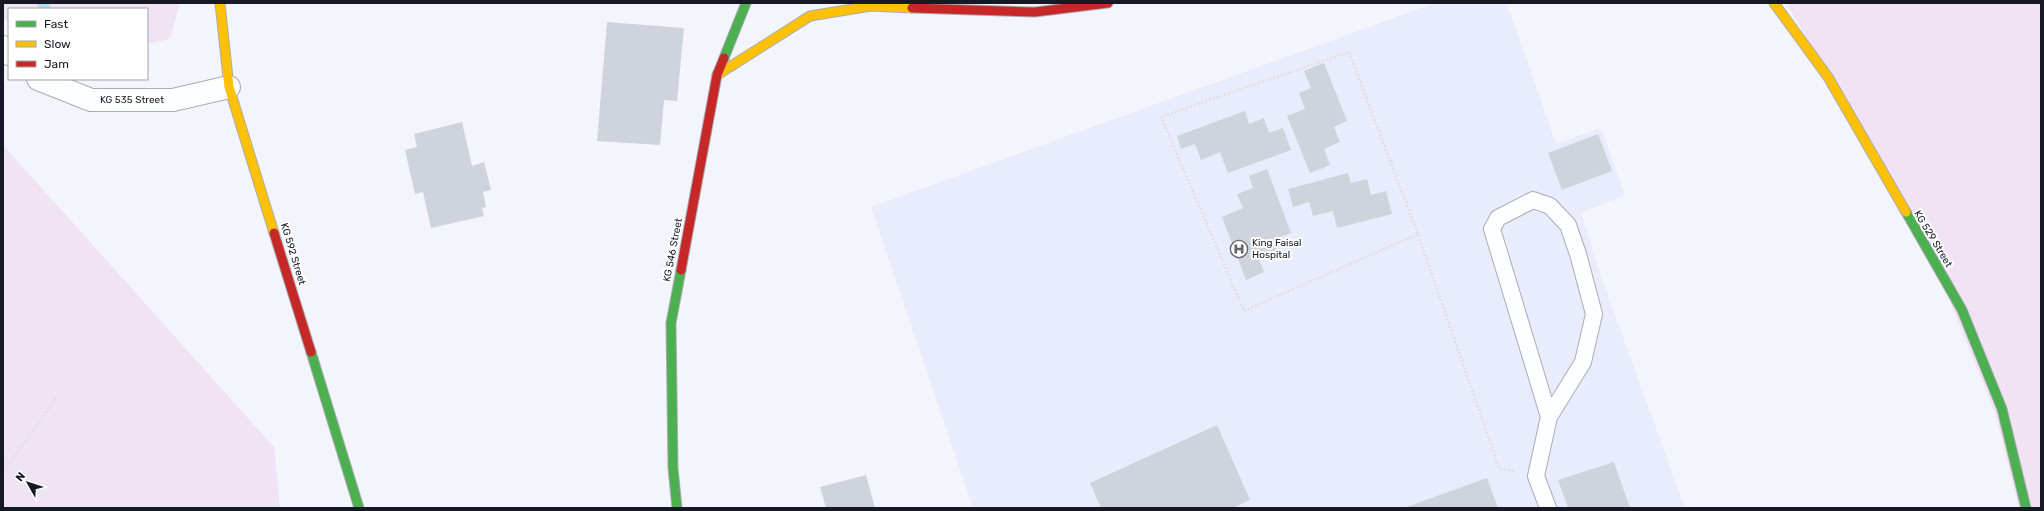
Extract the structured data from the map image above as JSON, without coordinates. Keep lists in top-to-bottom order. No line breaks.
{"streets":{"street":["KG 535 Street","KG 529 Street","KG 546 Street","KG 592 Street"]},"crossings":[["KG 535 Street","KG 592 Street"]],"places":{"hospital":["King Faisal Hospital"]},"legend":["Fast","Slow","Jam"],"north":"top left"}
